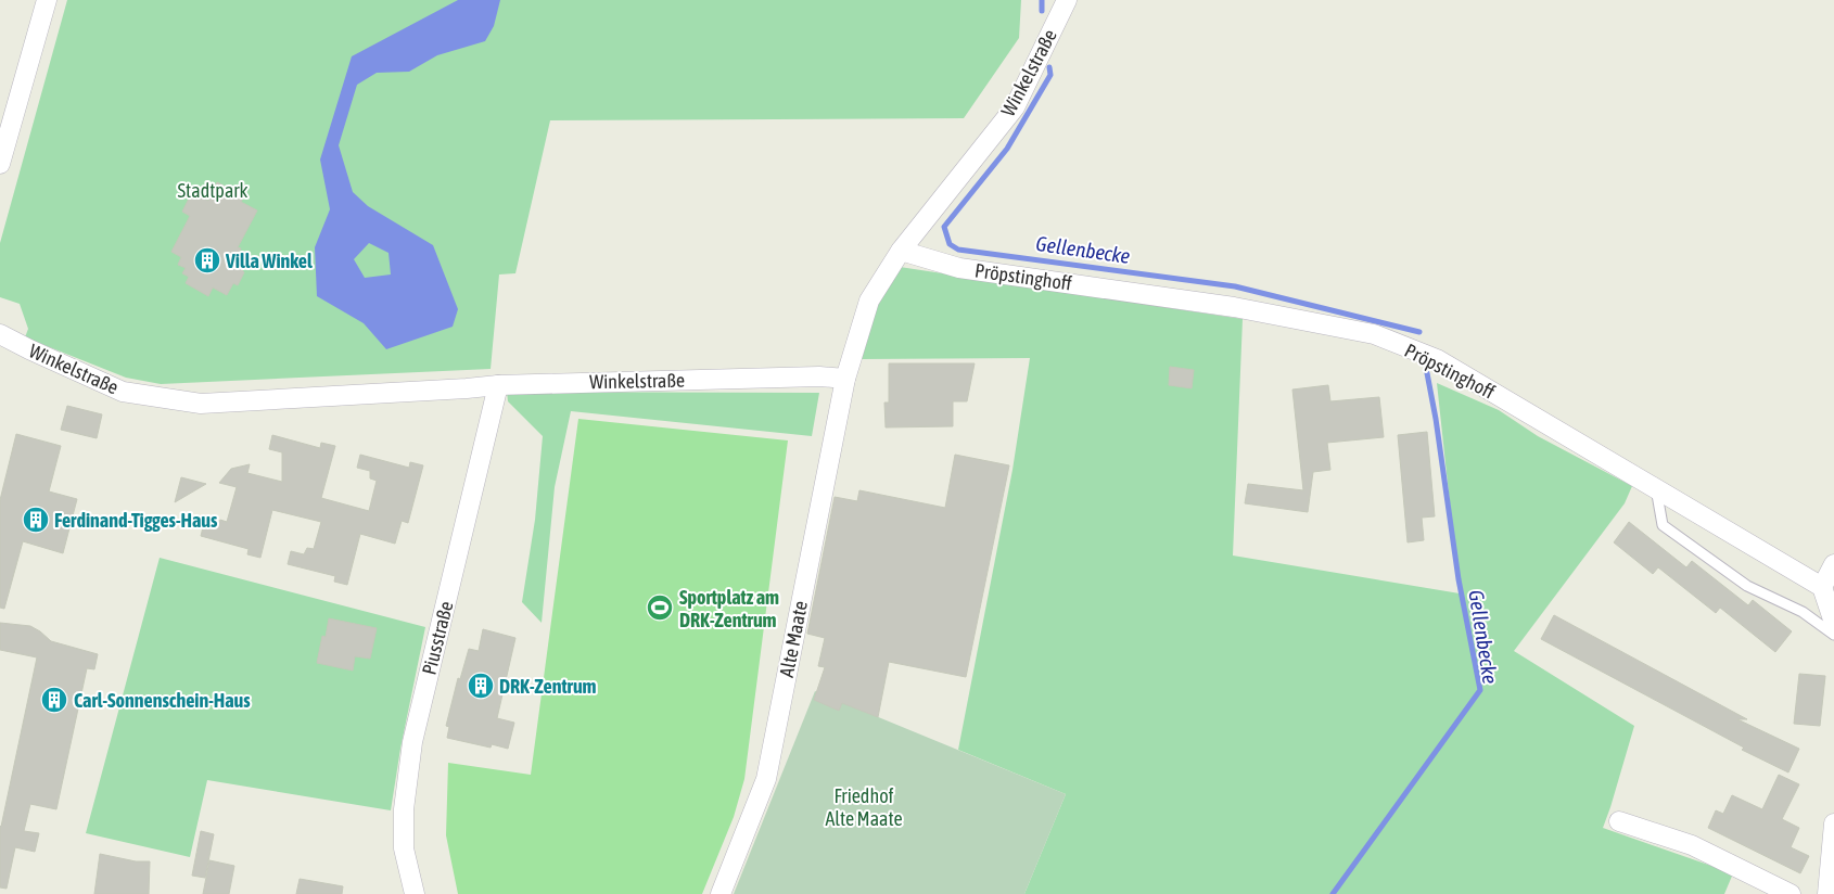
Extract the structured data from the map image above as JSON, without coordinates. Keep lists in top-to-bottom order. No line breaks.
{"streets":{"street":["Winkelstraße","Pröpstinghoff","Piusstraße","Alte Maate"]},"crossings":[["Winkelstraße","Pröpstinghoff"],["Winkelstraße","Piusstraße"],["Winkelstraße","Alte Maate"]],"water":["Gellenbecke"],"parks":["Stadtpark","Friedhof Alte Maate"],"places":{"building":["Villa Winkel","Ferdinand-Tigges-Haus","DRK-Zentrum","Carl-Sonnenschein-Haus"],"sports":["Sportplatz am DRK-Zentrum"]}}
